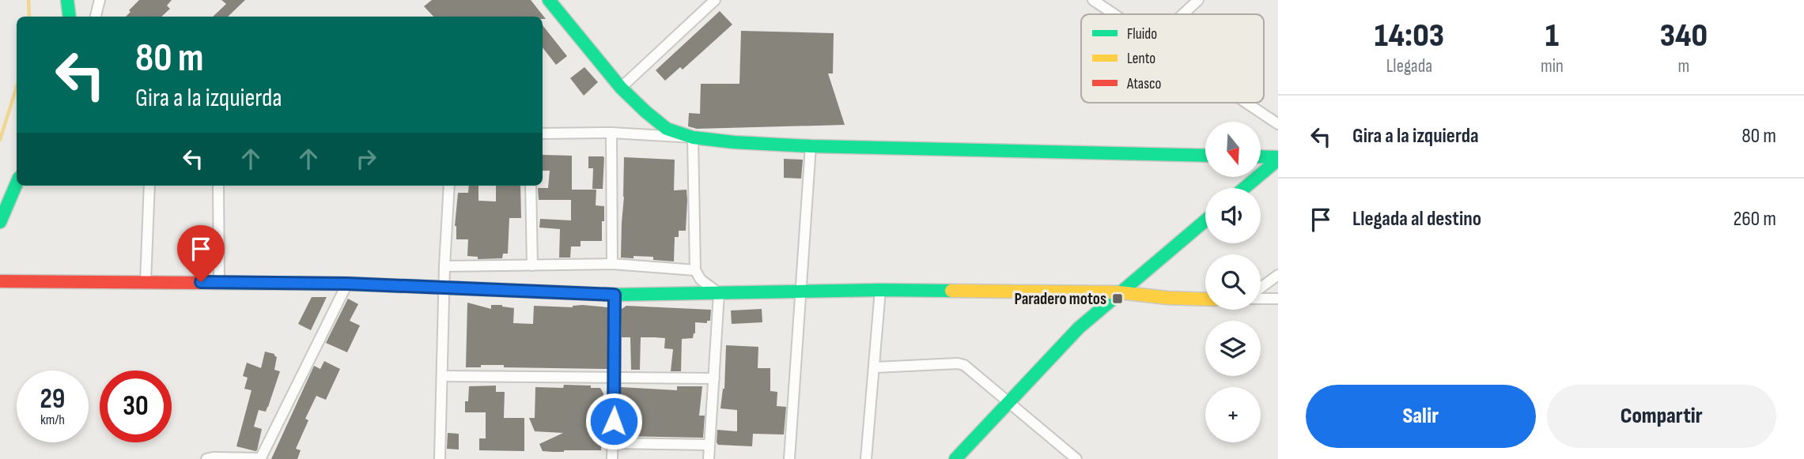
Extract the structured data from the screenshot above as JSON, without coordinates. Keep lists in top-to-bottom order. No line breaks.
{"places":{"transit":["Paradero motos"]},"legend":["Fluido","Lento","Atasco"],"north":"bottom","page":{"eta":["14:03","Llegada","1","min","340","m"],"turn":["80 m","Gira a la izquierda"],"list":[{"name":"Gira a la izquierda","value":"80 m"},{"name":"Llegada al destino","value":"260 m"}],"map_buttons":"+","speed":"29 km/h","limit":"30","buttons":["Salir","Compartir"]}}
